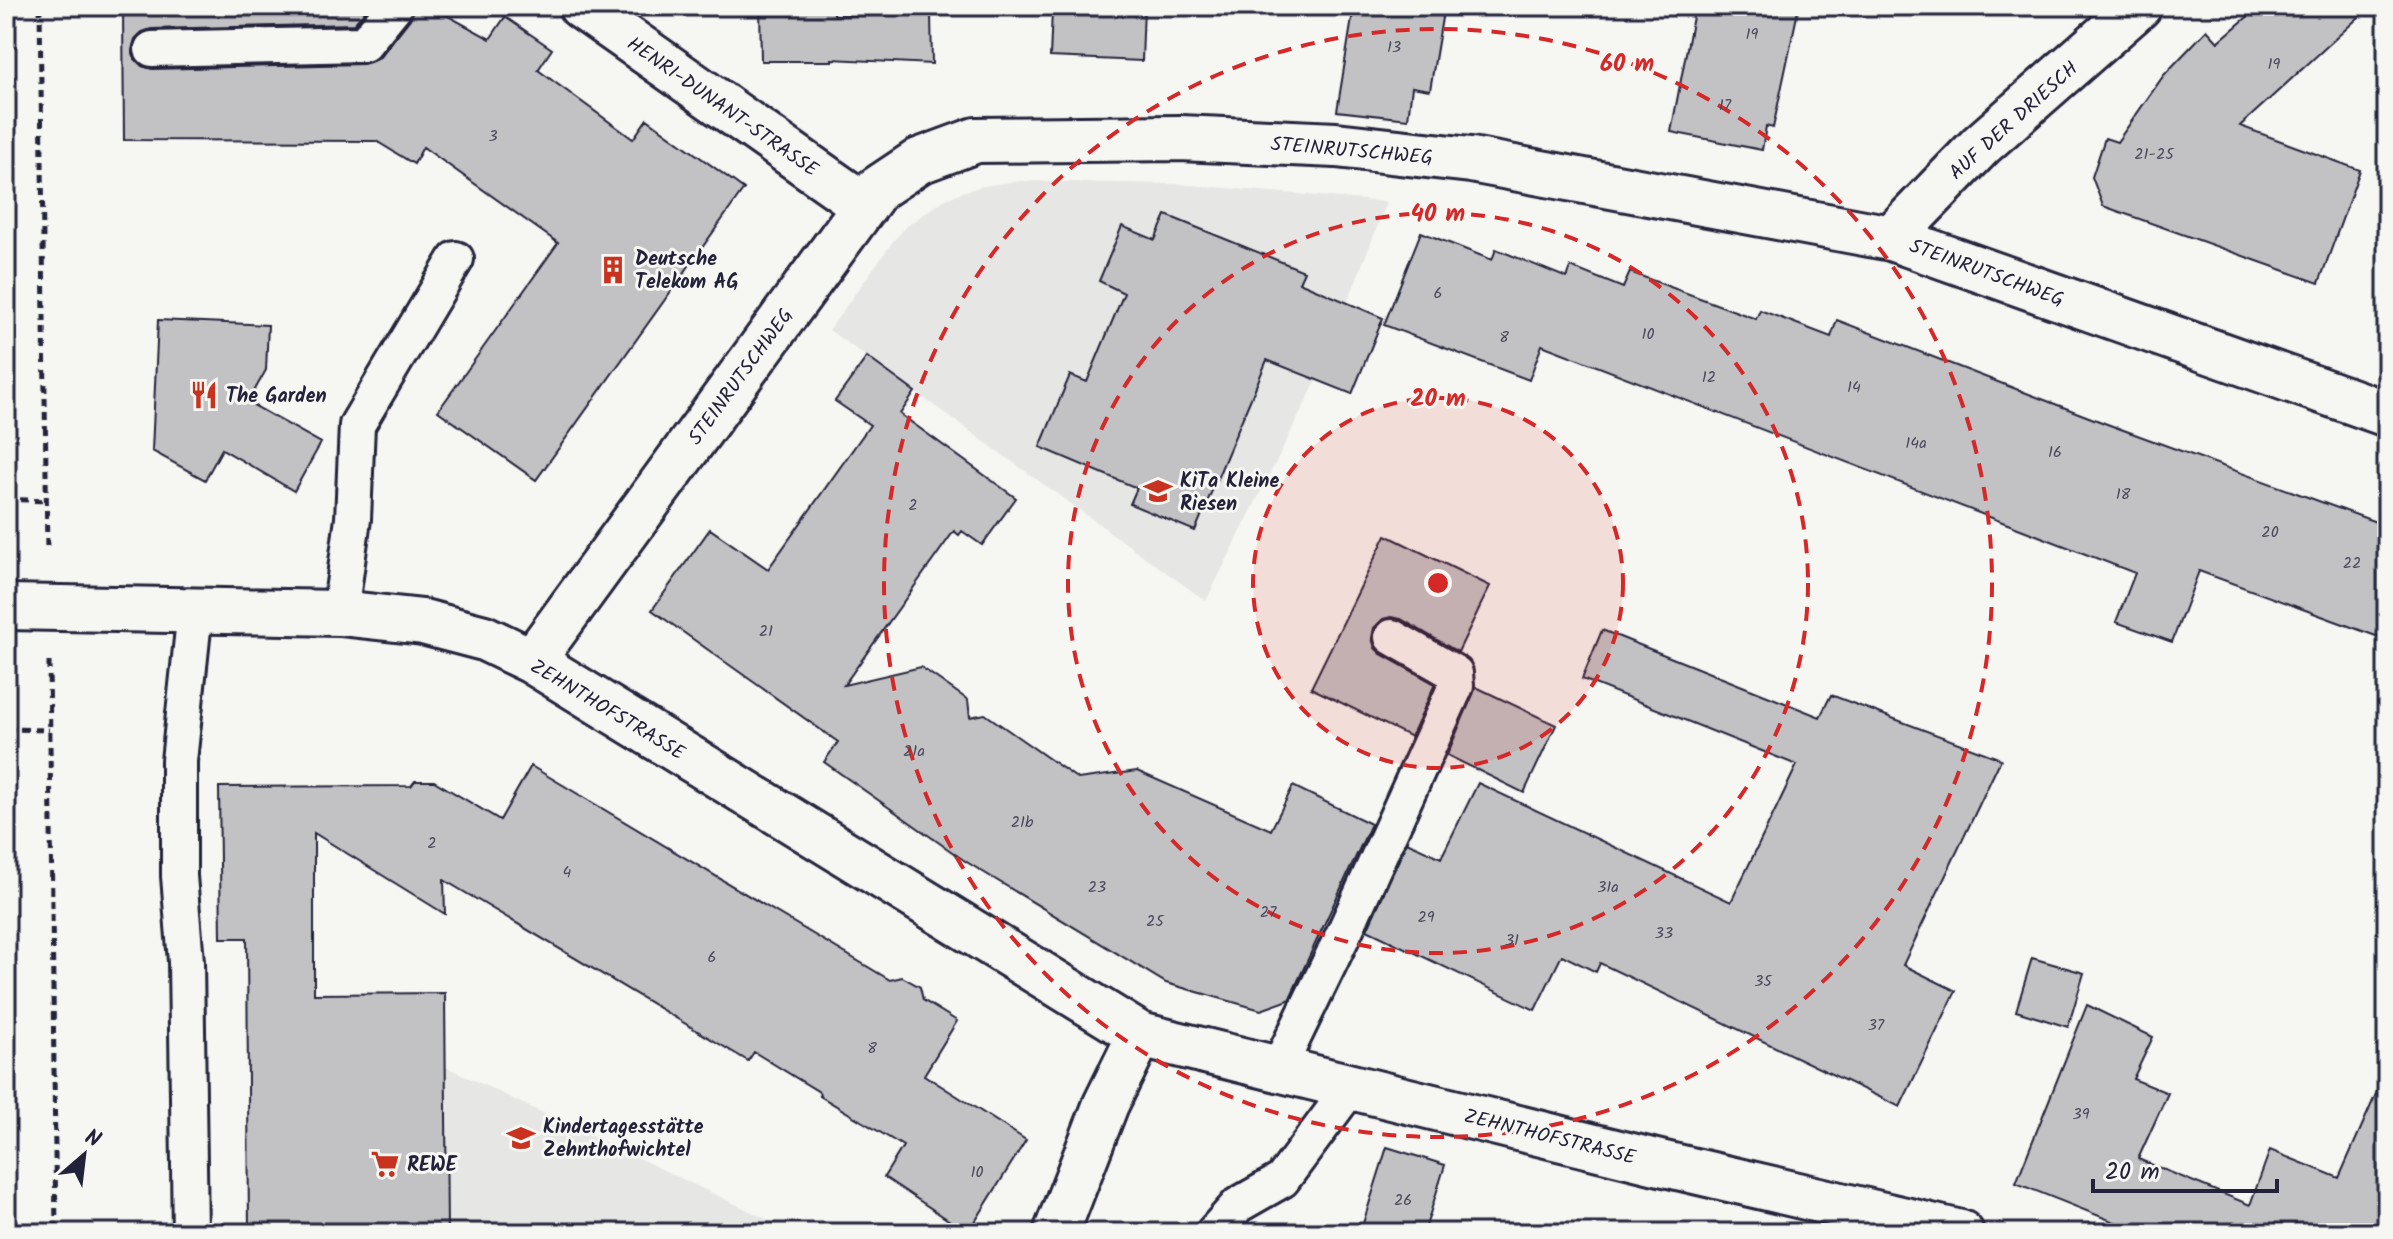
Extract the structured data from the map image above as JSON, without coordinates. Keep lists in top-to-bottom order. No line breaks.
{"streets":{"street":["HENRI-DUNANT-STRASSE","AUF DER DRIESCH","STEINRUTSCHWEG","ZEHNTHOFSTRASSE"]},"crossings":[["HENRI-DUNANT-STRASSE","STEINRUTSCHWEG"],["AUF DER DRIESCH","STEINRUTSCHWEG"],["STEINRUTSCHWEG","ZEHNTHOFSTRASSE"]],"places":{"building":["Deutsche Telekom AG"],"restaurant":["The Garden"],"school or university":["KiTa Kleine Riesen","Kindertagesstätte Zehnthofwichtel"],"supermarket":["REWE"]},"house_numbers":["19","13","19","17","3","21-25","6","10","8","12","14","14a","16","18","2","20","22","21","21a","21b","2","4","23","31a","27","29","25","33","31","6","35","37","8","39","10","26"],"scale_bar":"20 m","north":"top right","rings":["60 m","40 m","20 m"]}
